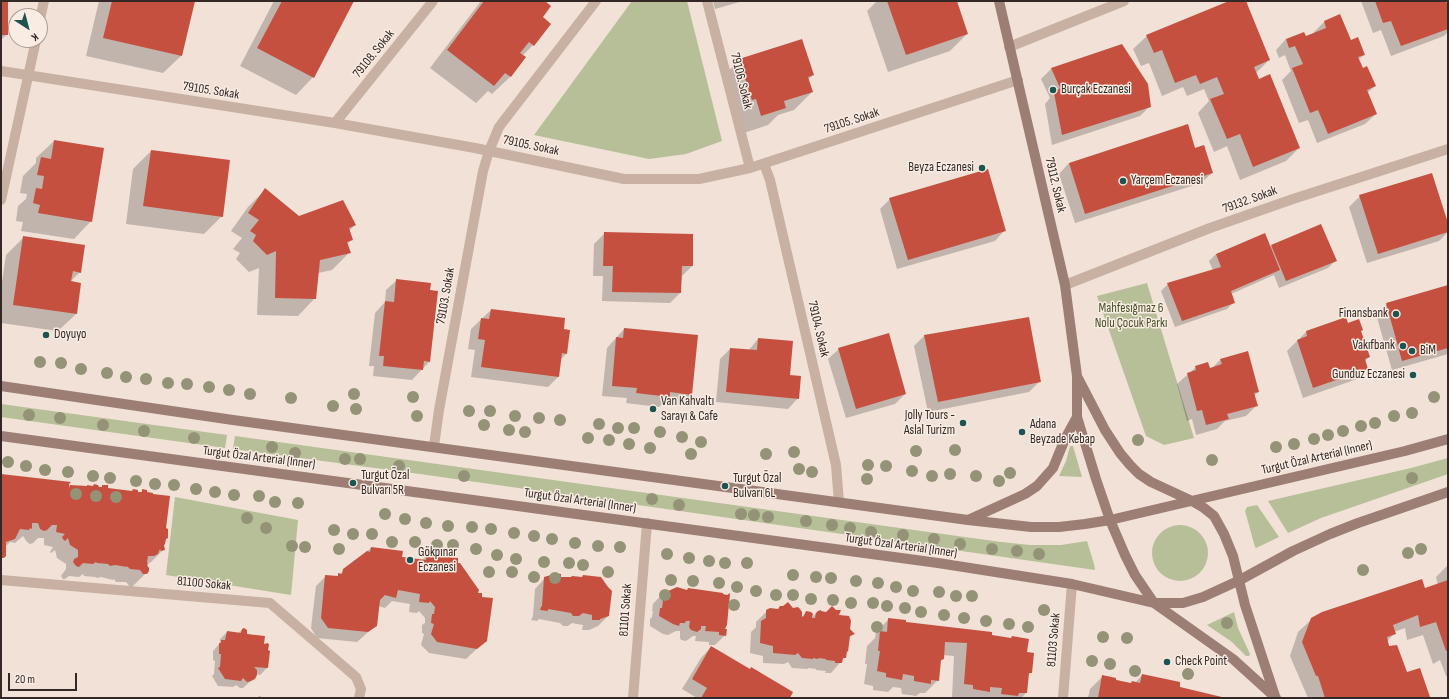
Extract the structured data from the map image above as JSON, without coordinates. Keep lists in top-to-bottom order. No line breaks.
{"streets":{"main road":["79112. Sokak","Turgut Özal Arterial (Inner)"],"street":["79108. Sokak","79106. Sokak","79105. Sokak","79132. Sokak","79103. Sokak","79104. Sokak","81100 Sokak","81101 Sokak","81103 Sokak"]},"crossings":[["79108. Sokak","79105. Sokak"],["79106. Sokak","79105. Sokak"],["79105. Sokak","79112. Sokak"],["79105. Sokak","79103. Sokak"],["79105. Sokak","79104. Sokak"],["79112. Sokak","79132. Sokak"],["Turgut Özal Arterial (Inner)","81101 Sokak"],["Turgut Özal Arterial (Inner)","81103 Sokak"]],"parks":["Mahfesığmaz 6 Nolu Çocuk Parkı"],"places":["Burçak Eczanesi","Beyza Eczanesi","Yarçem Eczanesi","Finansbank","Doyuyo","Vakıfbank","BiM","Gunduz Eczanesi","Van Kahvaltı Sarayı & Cafe","Jolly Tours - Aslal Turizm","Adana Beyzade Kebap","Turgut Özal Bulvarı 5R","Turgut Özal Bulvarı 6L","Gökpınar Eczanesi","Check Point"],"scale_bar":"20 m","north":"bottom right"}
